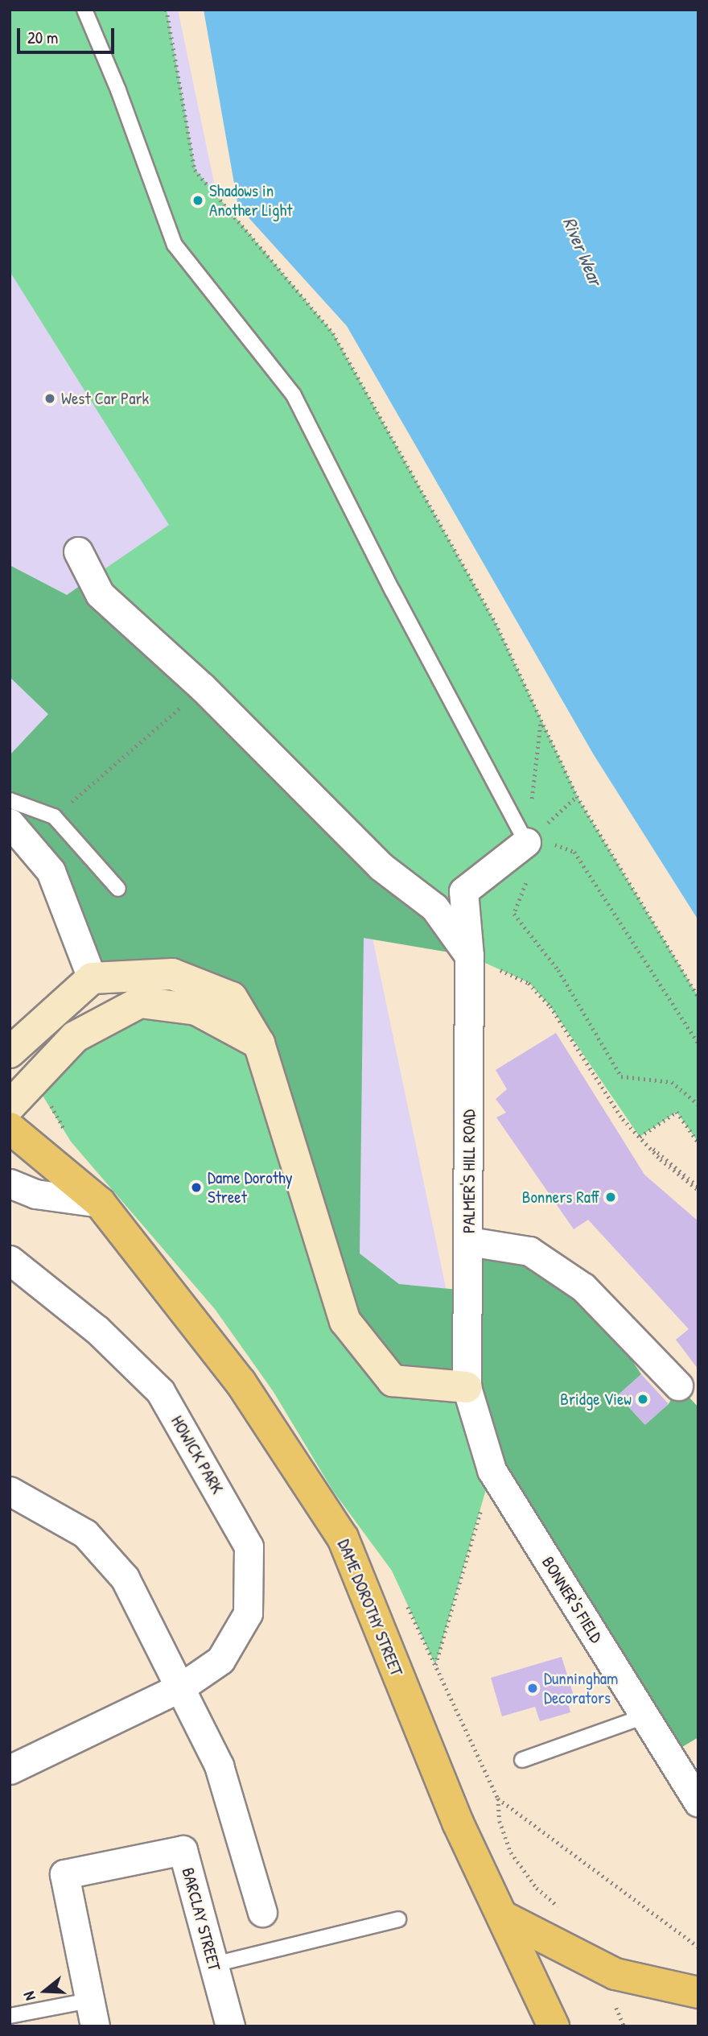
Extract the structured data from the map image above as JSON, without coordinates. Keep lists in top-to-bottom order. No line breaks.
{"streets":{"main road":["DAME DOROTHY STREET"],"street":["PALMER'S HILL ROAD","HOWICK PARK","BONNER'S FIELD","BARCLAY STREET"]},"crossings":[["PALMER'S HILL ROAD","BONNER'S FIELD"]],"water":["River Wear"],"places":["Shadows in Another Light","West Car Park","Dame Dorothy Street","Bonners Raff","Bridge View","Dunningham Decorators"],"scale_bar":"20 m","north":"left"}
